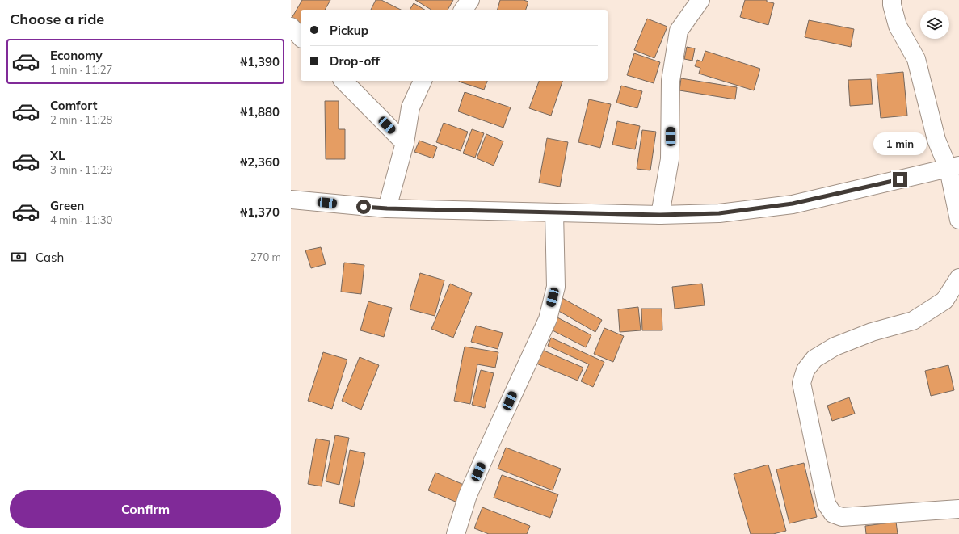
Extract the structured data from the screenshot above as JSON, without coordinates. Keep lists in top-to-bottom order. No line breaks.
{"page":{"heading":"Choose a ride","banner":["Pickup","Drop-off"],"list":[{"name":"Economy","note":"1 min · 11:27","value":"₦1,390"},{"name":"Comfort","note":"2 min · 11:28","value":"₦1,880"},{"name":"XL","note":"3 min · 11:29","value":"₦2,360"},{"name":"Green","note":"4 min · 11:30","value":"₦1,370"}],"bubble":"1 min","pay":["Cash","270 m"],"buttons":"Confirm"}}
